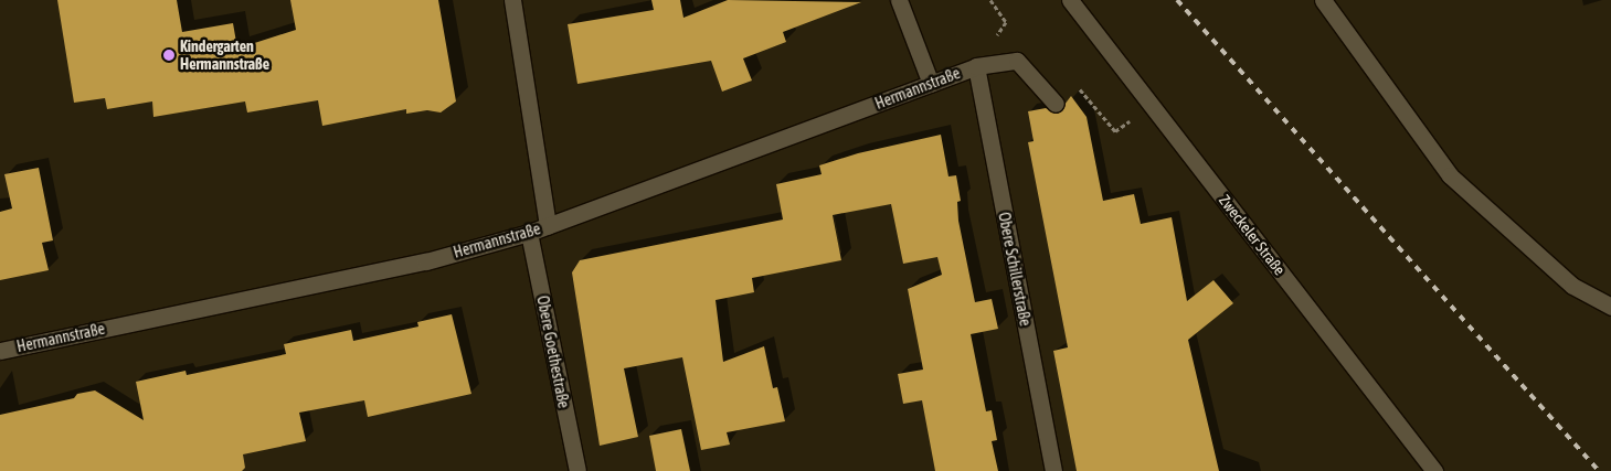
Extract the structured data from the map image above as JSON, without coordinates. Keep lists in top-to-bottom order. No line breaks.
{"streets":{"street":["Hermannstraße","Zweckeler Straße","Obere Schillerstraße","Obere Goethestraße"]},"crossings":[["Hermannstraße","Obere Schillerstraße"],["Hermannstraße","Obere Goethestraße"]],"places":["Kindergarten Hermannstraße"]}
